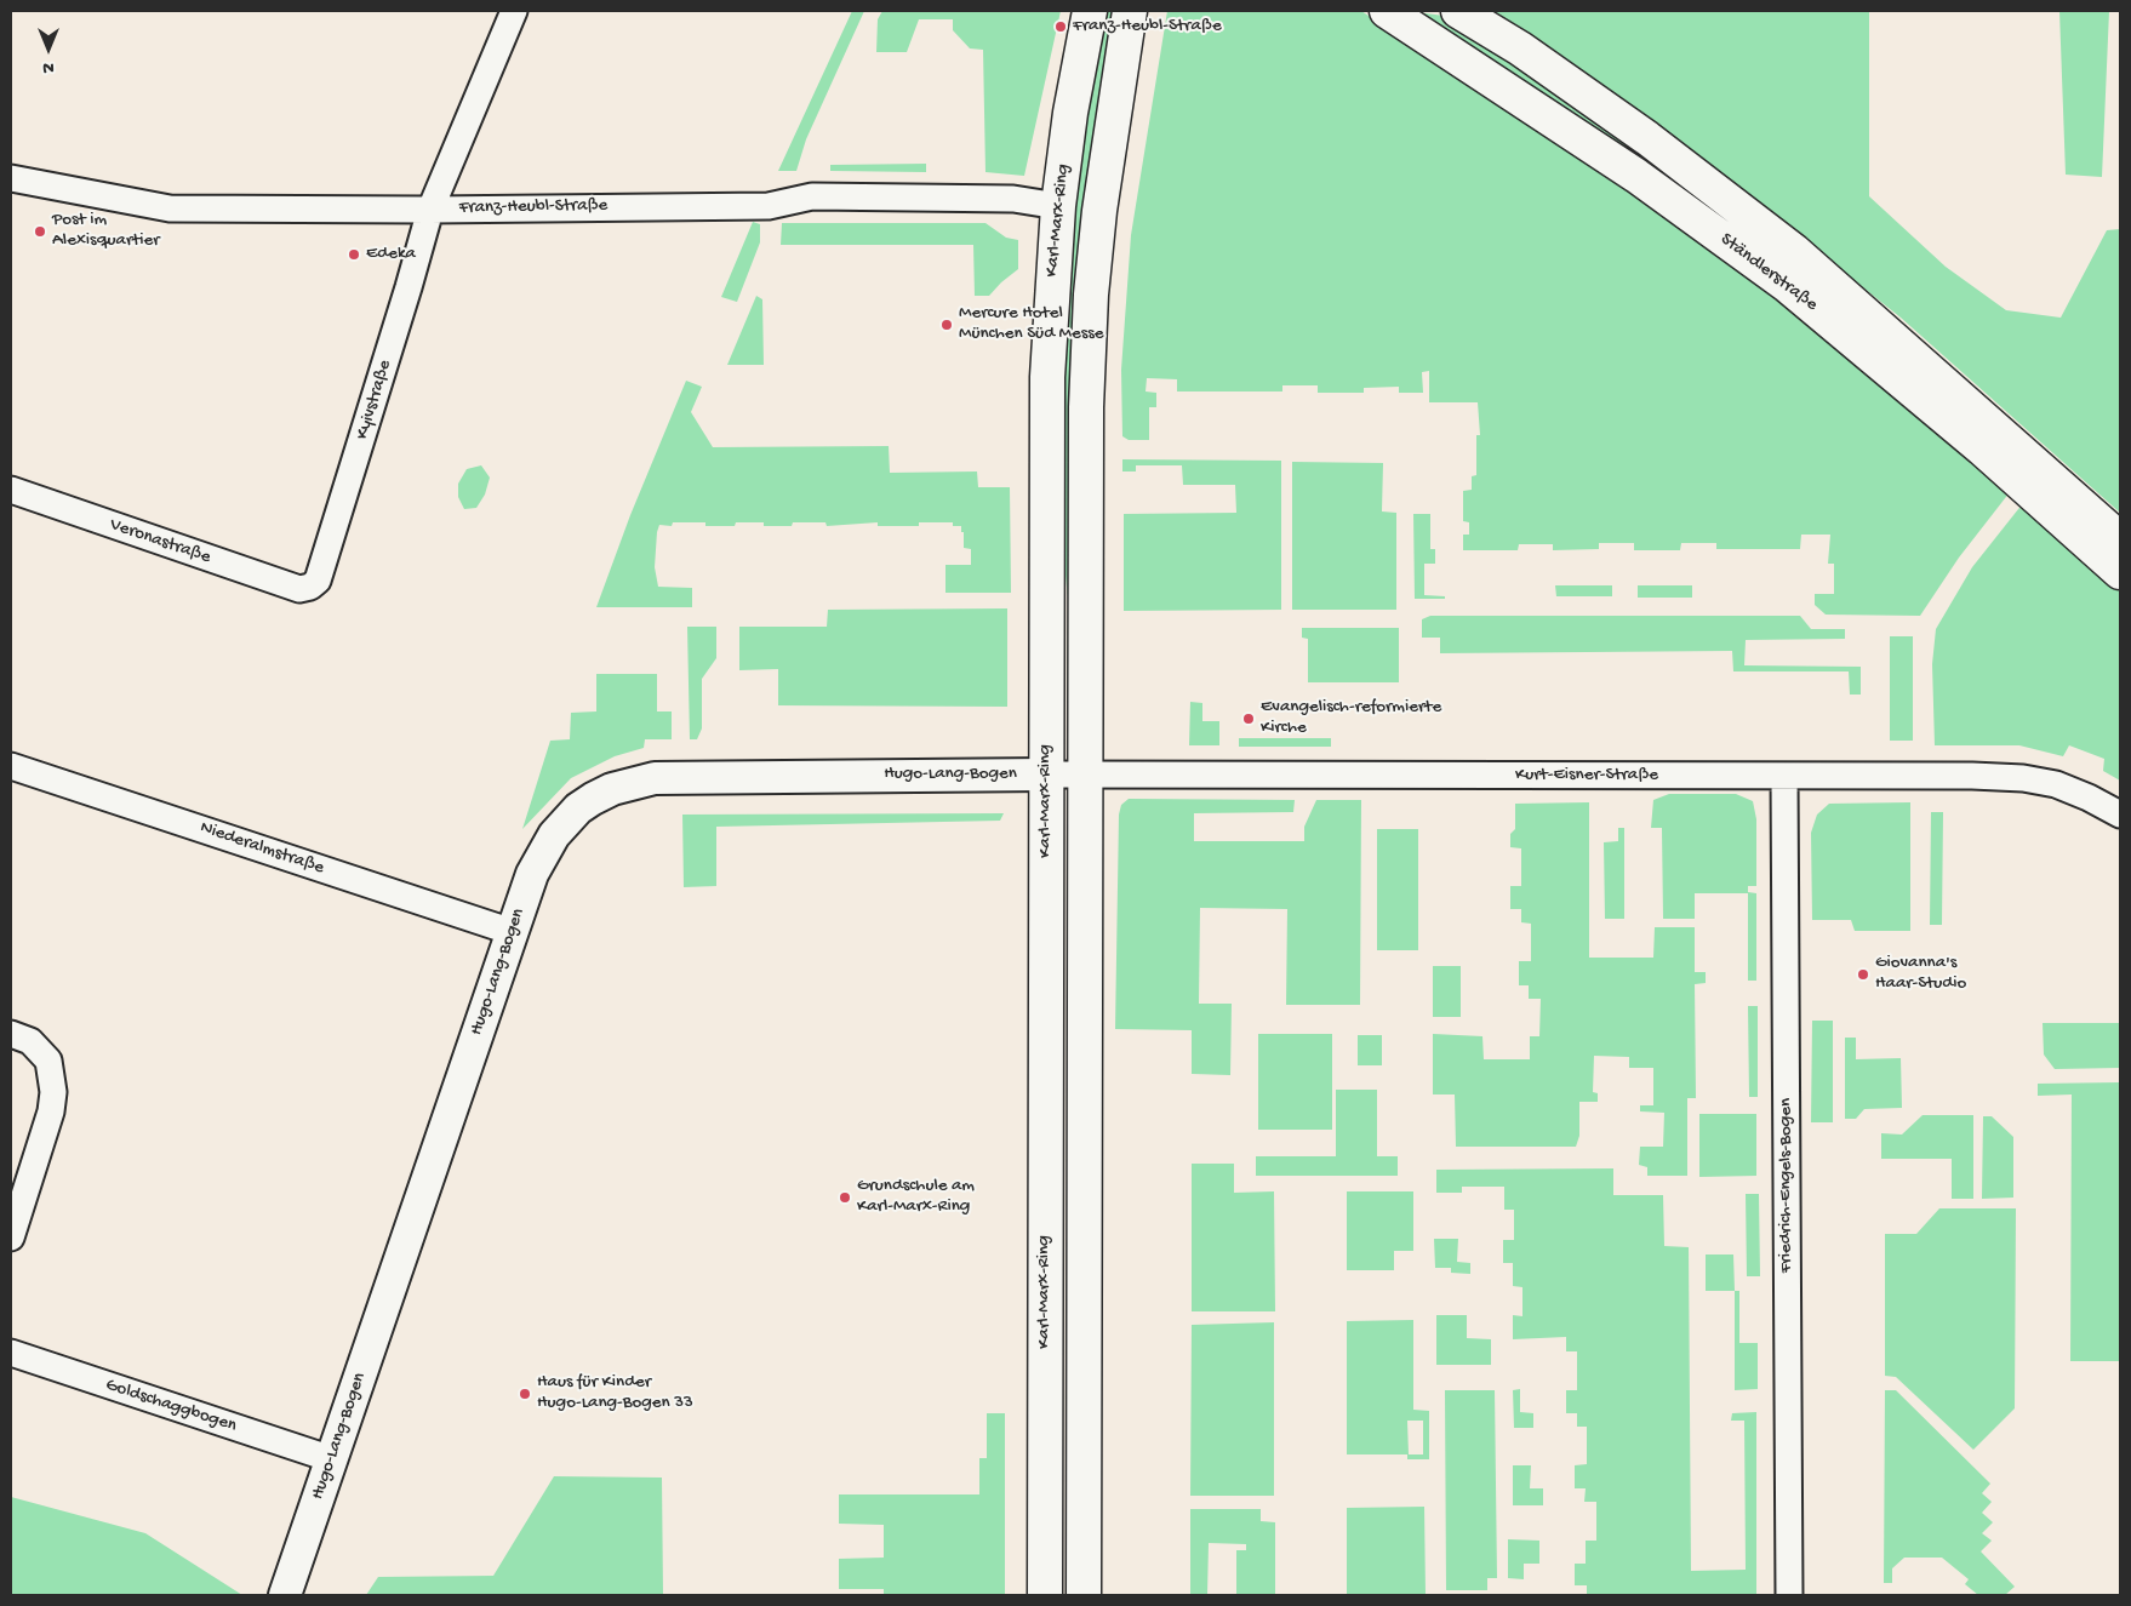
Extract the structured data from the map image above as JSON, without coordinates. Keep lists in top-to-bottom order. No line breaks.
{"streets":{"main road":["Karl-Marx-Ring","Ständlerstraße"],"street":["Franz-Heubl-Straße","Kyivstraße","Veronastraße","Hugo-Lang-Bogen","Kurt-Eisner-Straße","Niederalmstraße","Friedrich-Engels-Bogen","Goldschaggbogen"]},"crossings":[["Franz-Heubl-Straße","Karl-Marx-Ring"],["Franz-Heubl-Straße","Kyivstraße"],["Karl-Marx-Ring","Hugo-Lang-Bogen"],["Karl-Marx-Ring","Kurt-Eisner-Straße"],["Kyivstraße","Veronastraße"],["Hugo-Lang-Bogen","Kurt-Eisner-Straße"],["Hugo-Lang-Bogen","Niederalmstraße"],["Hugo-Lang-Bogen","Goldschaggbogen"],["Kurt-Eisner-Straße","Friedrich-Engels-Bogen"]],"places":["Franz-Heubl-Straße","Post im Alexisquartier","Edeka","Mercure Hotel München Süd Messe","Evangelisch-reformierte Kirche","Giovanna's Haar-Studio","Grundschule am Karl-Marx-Ring","Haus für Kinder Hugo-Lang-Bogen 33"],"north":"bottom"}
